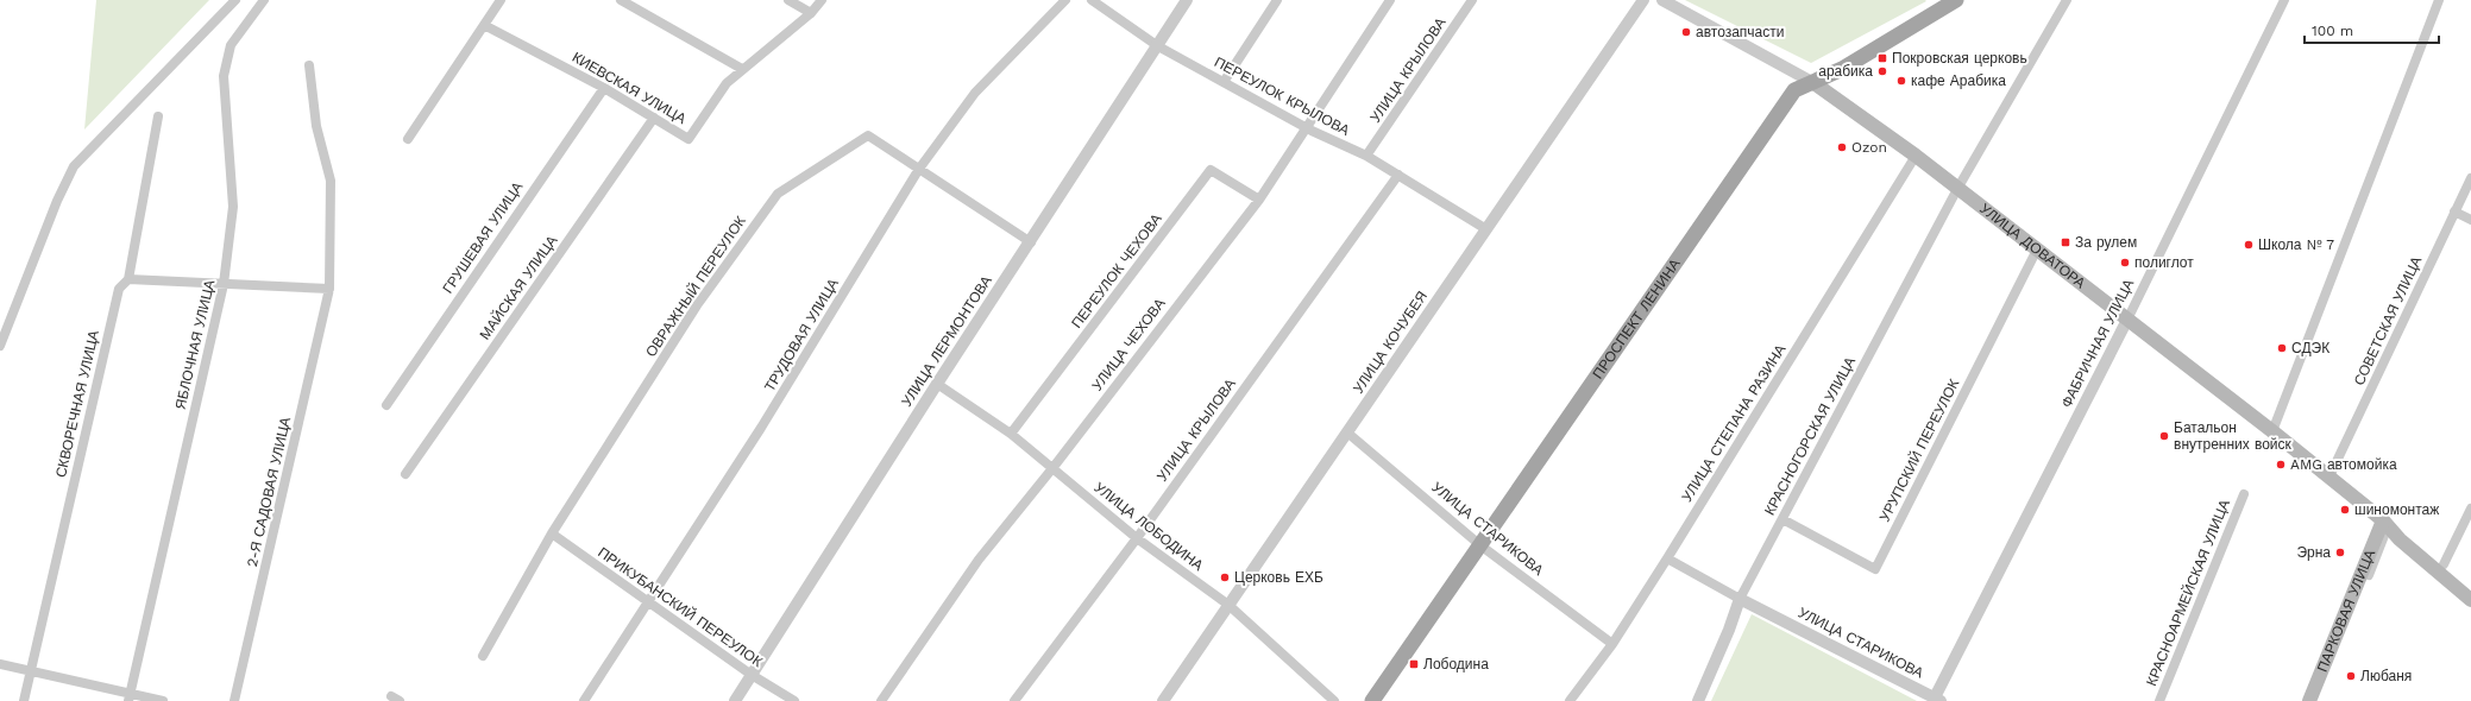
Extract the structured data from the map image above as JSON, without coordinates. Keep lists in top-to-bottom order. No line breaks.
{"streets":{"main road":["УЛИЦА ДОВАТОРА","ПРОСПЕКТ ЛЕНИНА","ПАРКОВАЯ УЛИЦА"],"street":["УЛИЦА КРЫЛОВА","КИЕВСКАЯ УЛИЦА","ПЕРЕУЛОК КРЫЛОВА","ГРУШЕВАЯ УЛИЦА","ПЕРЕУЛОК ЧЕХОВА","ОВРАЖНЫЙ ПЕРЕУЛОК","МАЙСКАЯ УЛИЦА","СОВЕТСКАЯ УЛИЦА","ТРУДОВАЯ УЛИЦА","УЛИЦА ЛЕРМОНТОВА","УЛИЦА КОЧУБЕЯ","ФАБРИЧНАЯ УЛИЦА","ЯБЛОЧНАЯ УЛИЦА","УЛИЦА ЧЕХОВА","СКВОРЕЧНАЯ УЛИЦА","УЛИЦА СТЕПАНА РАЗИНА","КРАСНОГОРСКАЯ УЛИЦА","УРУПСКИЙ ПЕРЕУЛОК","2-Я САДОВАЯ УЛИЦА","УЛИЦА ЛОБОДИНА","УЛИЦА СТАРИКОВА","КРАСНОАРМЕЙСКАЯ УЛИЦА","ПРИКУБАНСКИЙ ПЕРЕУЛОК"]},"crossings":[["УЛИЦА КРЫЛОВА","ПЕРЕУЛОК КРЫЛОВА"],["УЛИЦА КРЫЛОВА","УЛИЦА ЛОБОДИНА"],["КИЕВСКАЯ УЛИЦА","ГРУШЕВАЯ УЛИЦА"],["КИЕВСКАЯ УЛИЦА","МАЙСКАЯ УЛИЦА"],["ПЕРЕУЛОК КРЫЛОВА","УЛИЦА ЛЕРМОНТОВА"],["ПЕРЕУЛОК КРЫЛОВА","УЛИЦА КОЧУБЕЯ"],["ПЕРЕУЛОК КРЫЛОВА","УЛИЦА ЧЕХОВА"],["УЛИЦА ДОВАТОРА","ПРОСПЕКТ ЛЕНИНА"],["УЛИЦА ДОВАТОРА","СОВЕТСКАЯ УЛИЦА"],["УЛИЦА ДОВАТОРА","ФАБРИЧНАЯ УЛИЦА"],["УЛИЦА ДОВАТОРА","УЛИЦА СТЕПАНА РАЗИНА"],["УЛИЦА ДОВАТОРА","КРАСНОГОРСКАЯ УЛИЦА"],["УЛИЦА ДОВАТОРА","УРУПСКИЙ ПЕРЕУЛОК"],["УЛИЦА ДОВАТОРА","ПАРКОВАЯ УЛИЦА"],["ПЕРЕУЛОК ЧЕХОВА","УЛИЦА ЧЕХОВА"],["ПЕРЕУЛОК ЧЕХОВА","УЛИЦА ЛОБОДИНА"],["ОВРАЖНЫЙ ПЕРЕУЛОК","ТРУДОВАЯ УЛИЦА"],["ОВРАЖНЫЙ ПЕРЕУЛОК","УЛИЦА ЛЕРМОНТОВА"],["ОВРАЖНЫЙ ПЕРЕУЛОК","ПРИКУБАНСКИЙ ПЕРЕУЛОК"],["ПРОСПЕКТ ЛЕНИНА","УЛИЦА СТАРИКОВА"],["ТРУДОВАЯ УЛИЦА","ПРИКУБАНСКИЙ ПЕРЕУЛОК"],["УЛИЦА ЛЕРМОНТОВА","УЛИЦА ЛОБОДИНА"],["УЛИЦА ЛЕРМОНТОВА","ПРИКУБАНСКИЙ ПЕРЕУЛОК"],["УЛИЦА КОЧУБЕЯ","УЛИЦА ЛОБОДИНА"],["УЛИЦА КОЧУБЕЯ","УЛИЦА СТАРИКОВА"],["ФАБРИЧНАЯ УЛИЦА","УЛИЦА СТАРИКОВА"],["УЛИЦА ЧЕХОВА","УЛИЦА ЛОБОДИНА"],["УЛИЦА СТЕПАНА РАЗИНА","УЛИЦА СТАРИКОВА"],["КРАСНОГОРСКАЯ УЛИЦА","УРУПСКИЙ ПЕРЕУЛОК"],["КРАСНОГОРСКАЯ УЛИЦА","УЛИЦА СТАРИКОВА"]],"places":{"other":["автозапчасти","арабика","кафе Арабика","Ozon","Школа № 7","полиглот","СДЭК","Батальон внутренних войск","AMG автомойка","шиномонтаж","Эрна","Церковь ЕХБ","Любаня"],"transit":["Покровская церковь","За рулем","Лободина"]},"scale_bar":"100 m"}
